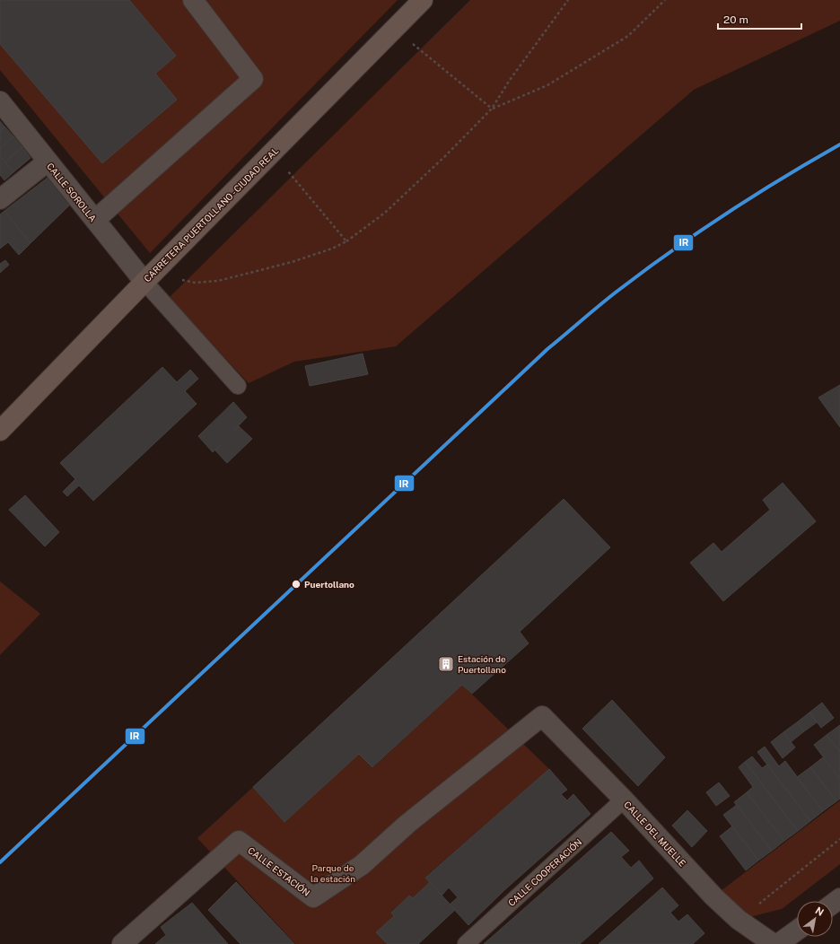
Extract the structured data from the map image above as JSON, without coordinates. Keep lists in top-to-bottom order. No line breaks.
{"streets":{"highway":["CARRETERA PUERTOLLANO - CIUDAD REAL"],"street":["CALLE SOROLLA","CALLE DEL MUELLE","CALLE ESTACIÓN"],"lane":["CALLE COOPERACIÓN"]},"crossings":[["CALLE SOROLLA","CARRETERA PUERTOLLANO - CIUDAD REAL"],["CALLE DEL MUELLE","CALLE ESTACIÓN"],["CALLE DEL MUELLE","CALLE COOPERACIÓN"]],"parks":["Parque de la estación"],"places":{"other":["Puertollano"],"building":["Estación de Puertollano"]},"lines":["transit line IR"],"scale_bar":"20 m","north":"top right"}
